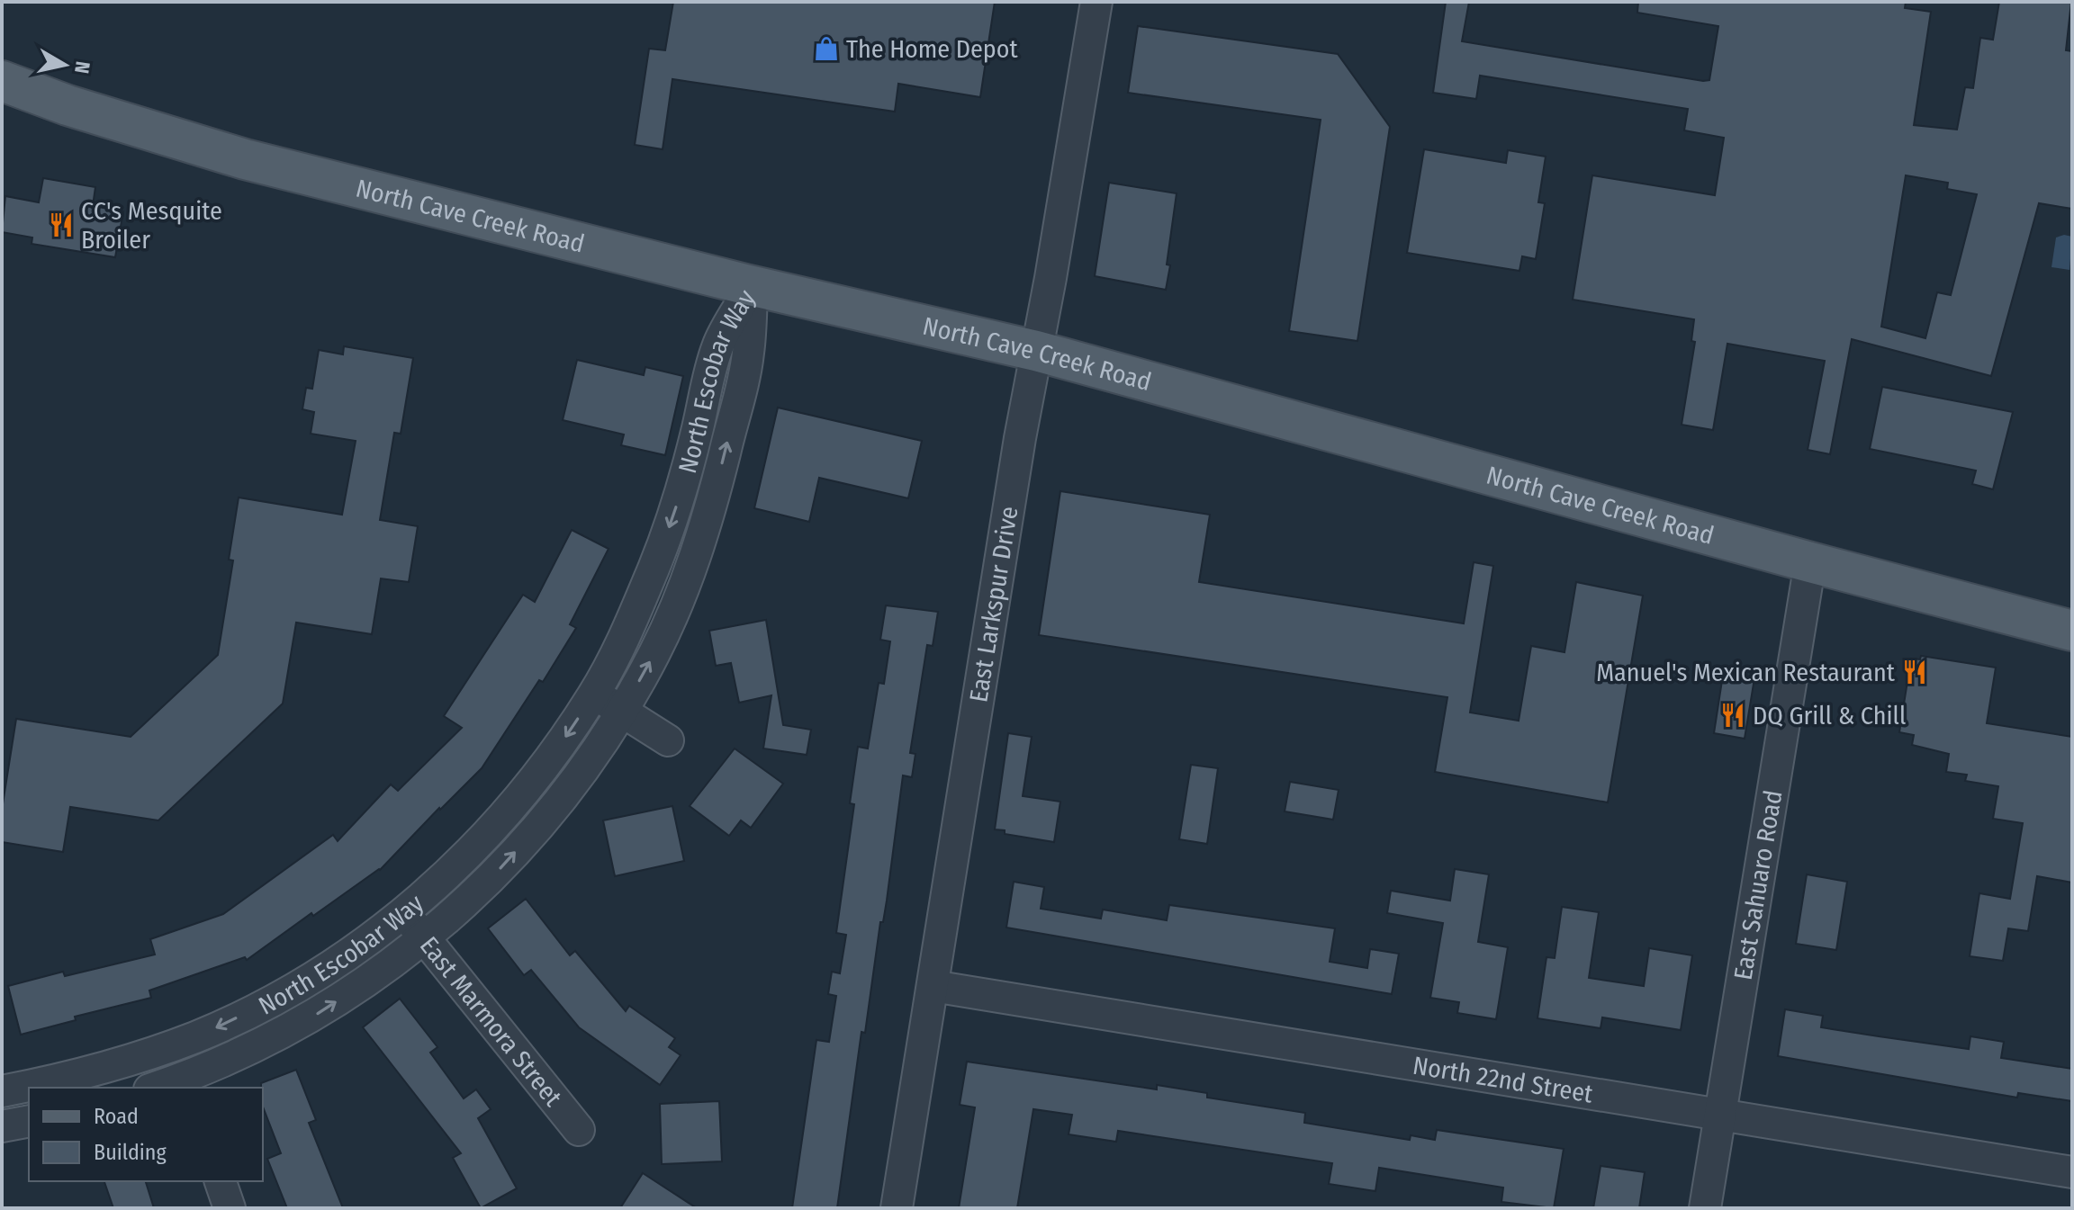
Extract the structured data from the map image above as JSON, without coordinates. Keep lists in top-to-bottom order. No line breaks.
{"streets":{"main road":["North Cave Creek Road"],"street":["North Escobar Way","East Larkspur Drive","East Sahuaro Road","East Marmora Street","North 22nd Street"]},"crossings":[["North Cave Creek Road","North Escobar Way"],["North Cave Creek Road","East Larkspur Drive"],["North Cave Creek Road","East Sahuaro Road"],["North Escobar Way","East Marmora Street"],["East Larkspur Drive","North 22nd Street"],["East Sahuaro Road","North 22nd Street"]],"places":{"shop":["The Home Depot"],"restaurant":["CC's Mesquite Broiler","Manuel's Mexican Restaurant","DQ Grill & Chill"]},"legend":["Road","Building"],"north":"right"}
